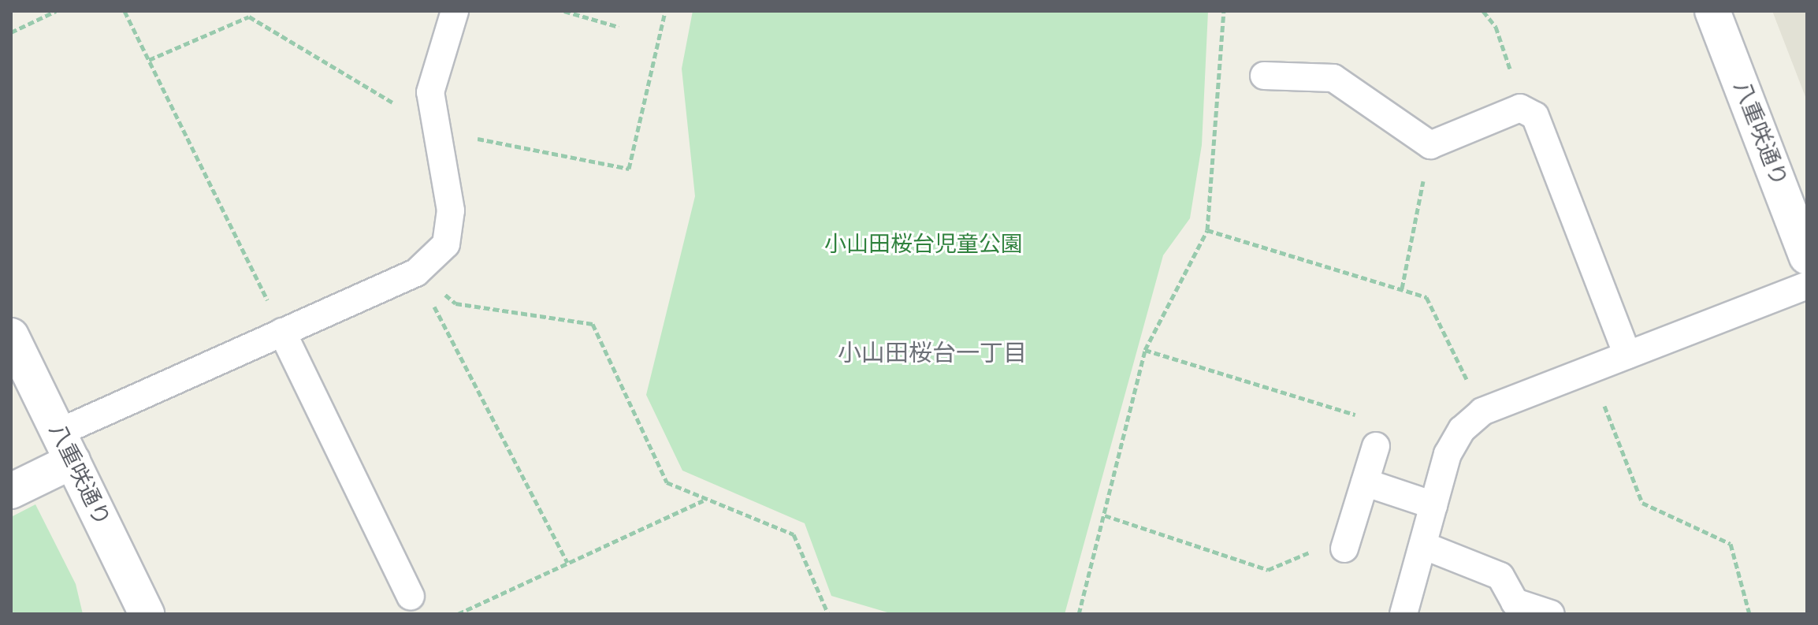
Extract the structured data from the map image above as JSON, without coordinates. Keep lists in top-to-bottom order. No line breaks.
{"streets":{"street":["八重咲通り"]},"districts":["小山田桜台一丁目"],"parks":["小山田桜台児童公園"]}
